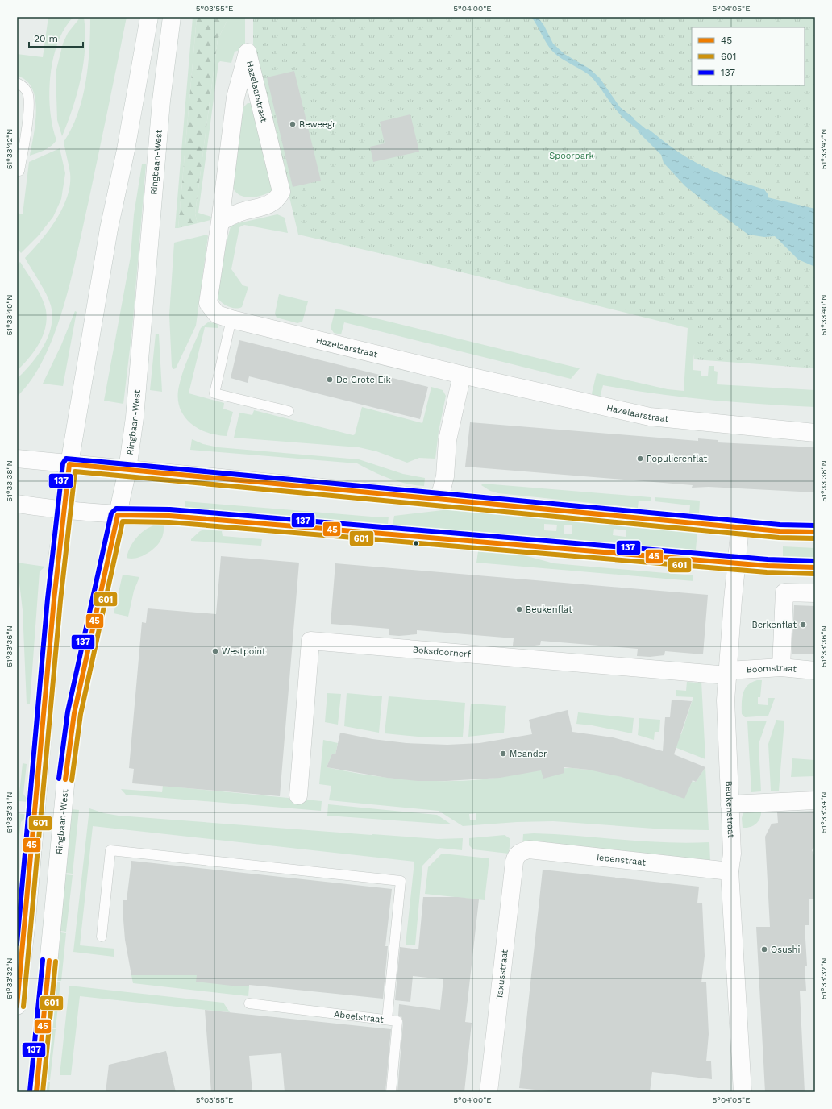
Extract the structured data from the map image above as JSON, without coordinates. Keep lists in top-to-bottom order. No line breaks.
{"streets":{"street":["Hazelaarstraat","Ringbaan-West","Boksdoornerf","Boomstraat","Beukenstraat","Iepenstraat","Taxusstraat"],"lane":["Abeelstraat"]},"crossings":[["Boksdoornerf","Boomstraat"],["Boksdoornerf","Beukenstraat"],["Boomstraat","Beukenstraat"],["Beukenstraat","Iepenstraat"],["Iepenstraat","Taxusstraat"]],"parks":["Spoorpark"],"places":["Beweegr","De Grote Eik","Populierenflat","Beukenflat","Berkenflat","Westpoint","Meander","Osushi"],"lines":["transit line 137","transit line 45","transit line 601"],"legend":["45","601","137"],"scale_bar":"20 m","coordinates":["5°03'55\"E","5°04'00\"E","5°04'05\"E","51°33'42\"N","51°33'40\"N","51°33'38\"N","51°33'36\"N","51°33'34\"N","51°33'32\"N"]}
